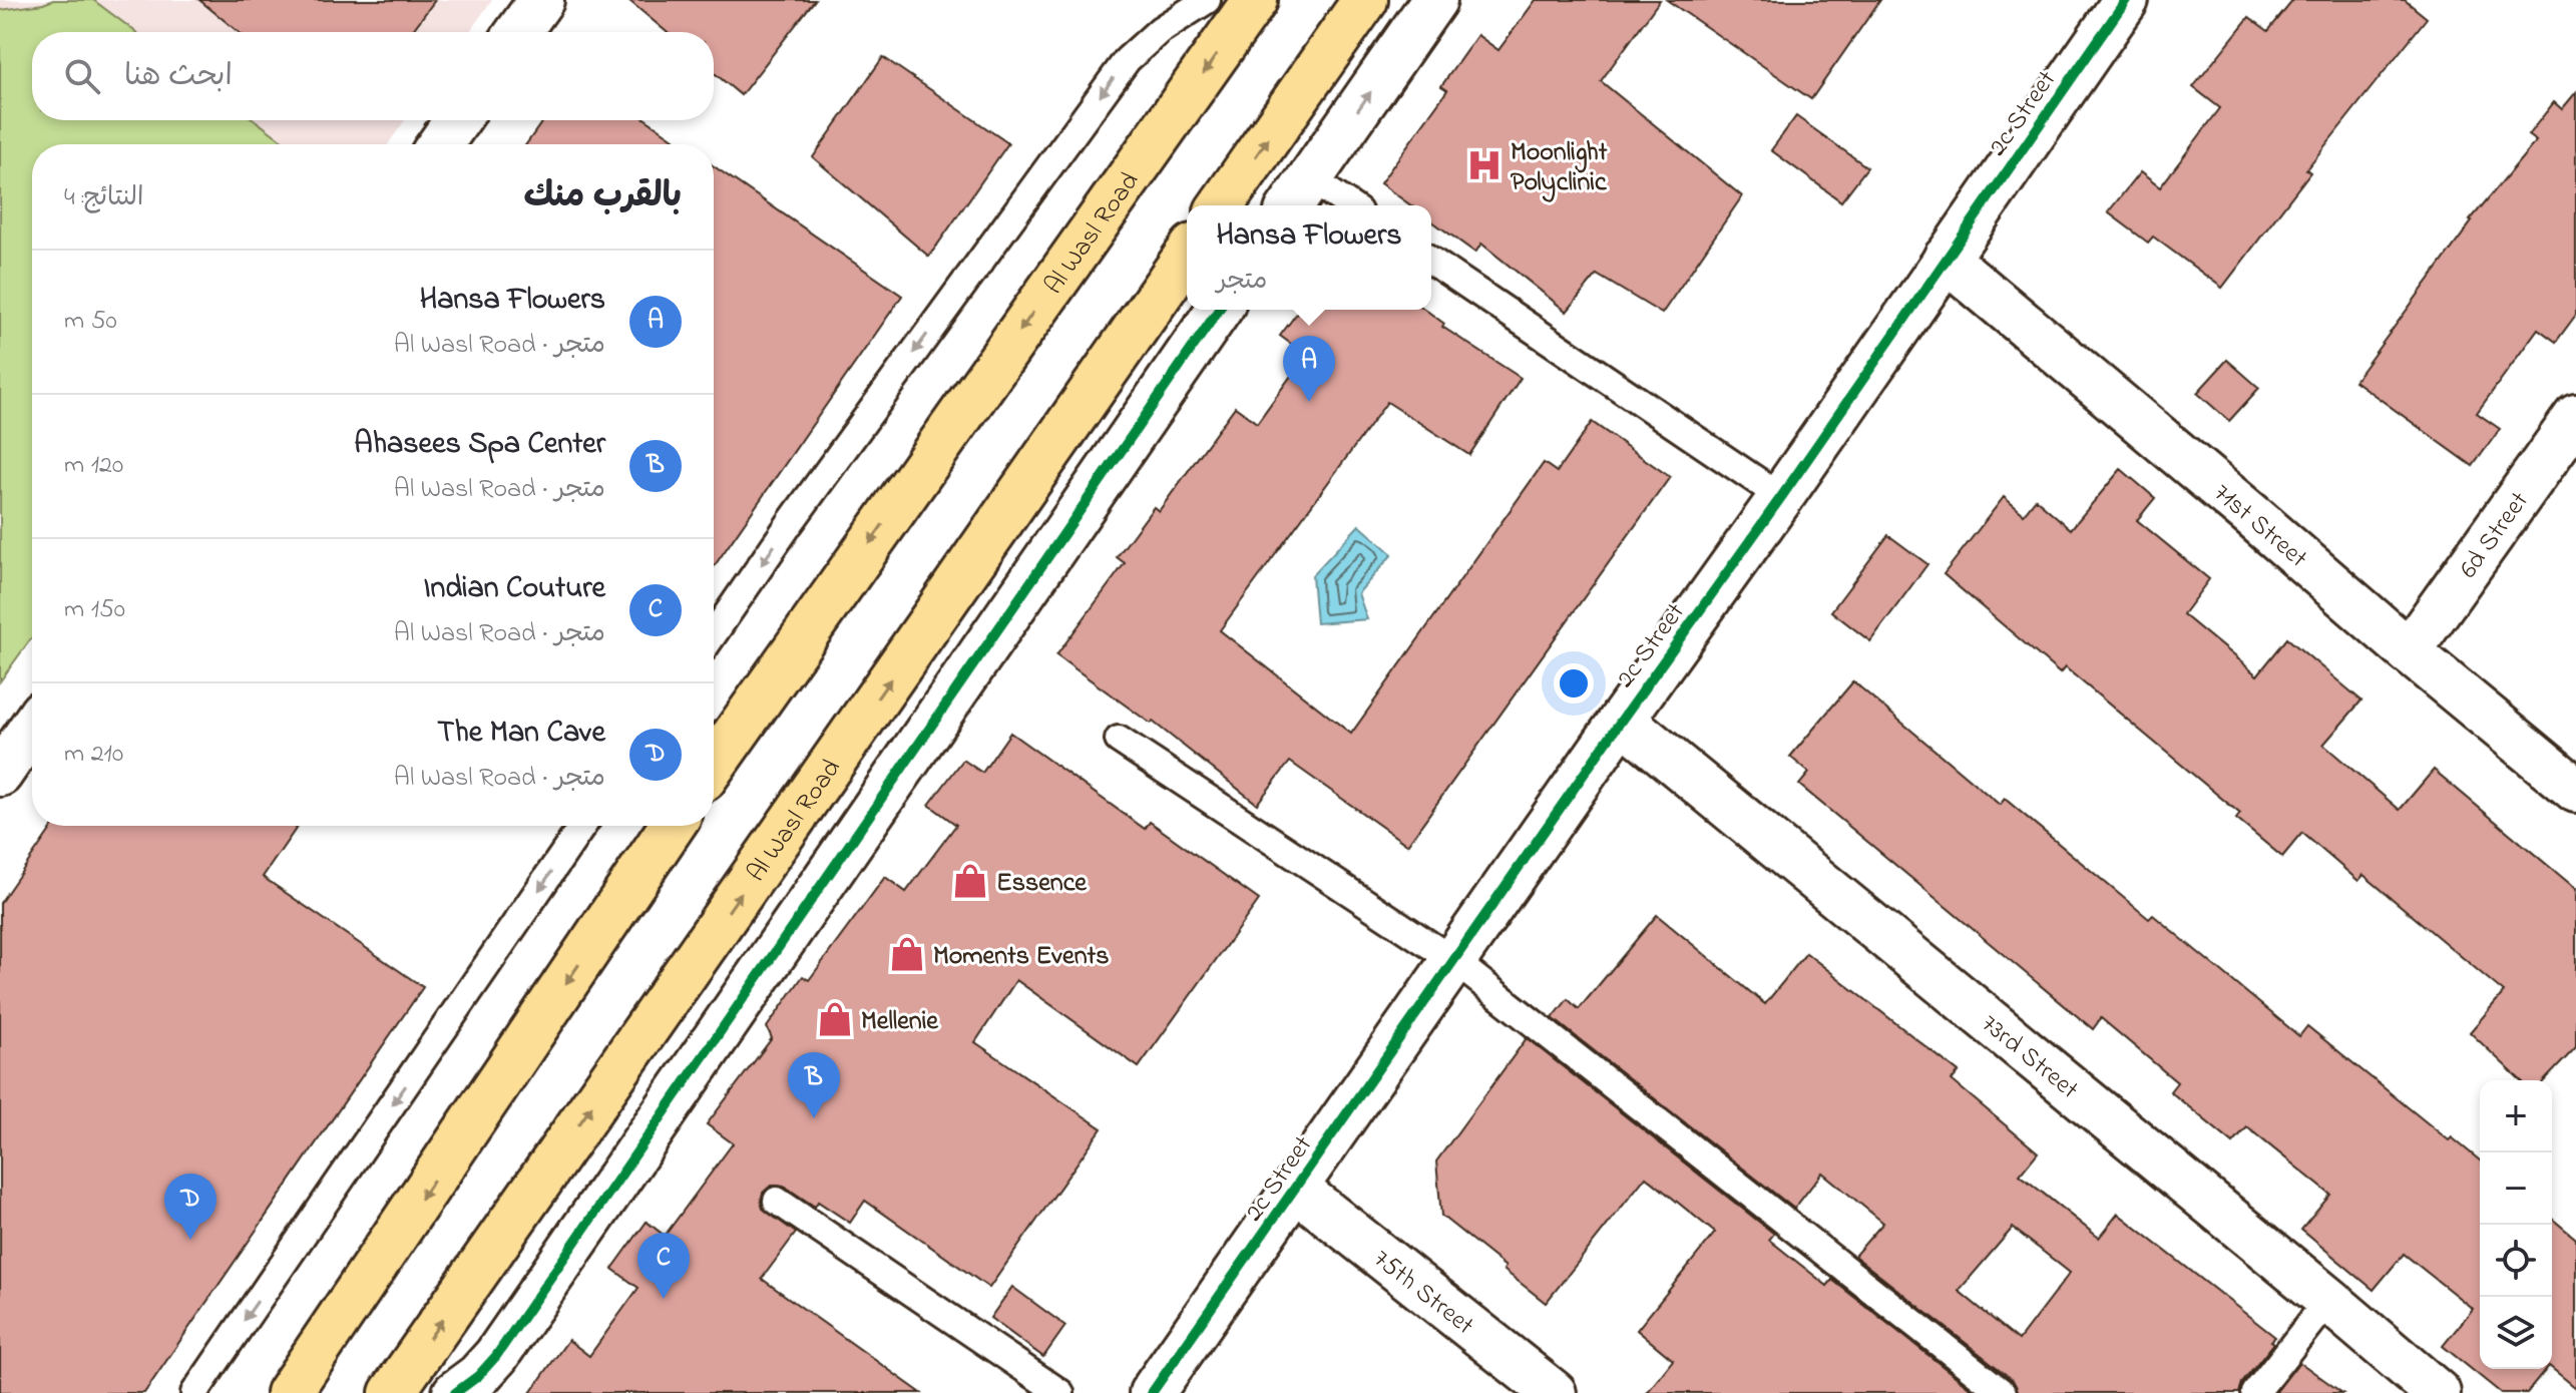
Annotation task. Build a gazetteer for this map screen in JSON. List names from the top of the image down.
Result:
{
  "streets": {
    "main road": ["Al Wasl Road"],
    "street": [
      "2c Street",
      "71st Street",
      "6d Street",
      "73rd Street",
      "75th Street"
    ]
  },
  "crossings": [
    ["2c Street", "71st Street"],
    ["2c Street", "73rd Street"],
    ["2c Street", "75th Street"],
    ["71st Street", "6d Street"]
  ],
  "places": {
    "hospital": ["Moonlight Polyclinic"],
    "shop": ["Essence", "Moments Events", "Mellenie"]
  },
  "page": {
    "search": "ابحث هنا",
    "heading": ["بالقرب منك", "النتائج: 4"],
    "popup": ["Hansa Flowers", "متجر"],
    "list": [
      {
        "mark": "A",
        "name": "Hansa Flowers",
        "note": "متجر · Al Wasl Road",
        "value": "50 m"
      },
      {
        "mark": "B",
        "name": "Ahasees Spa Center",
        "note": "متجر · Al Wasl Road",
        "value": "120 m"
      },
      {
        "mark": "C",
        "name": "Indian Couture",
        "note": "متجر · Al Wasl Road",
        "value": "150 m"
      },
      {
        "mark": "D",
        "name": "The Man Cave",
        "note": "متجر · Al Wasl Road",
        "value": "210 m"
      }
    ],
    "pins": [
      "A",
      "B",
      "D",
      "C"
    ],
    "map_buttons": ["+", "−"]
  }
}
